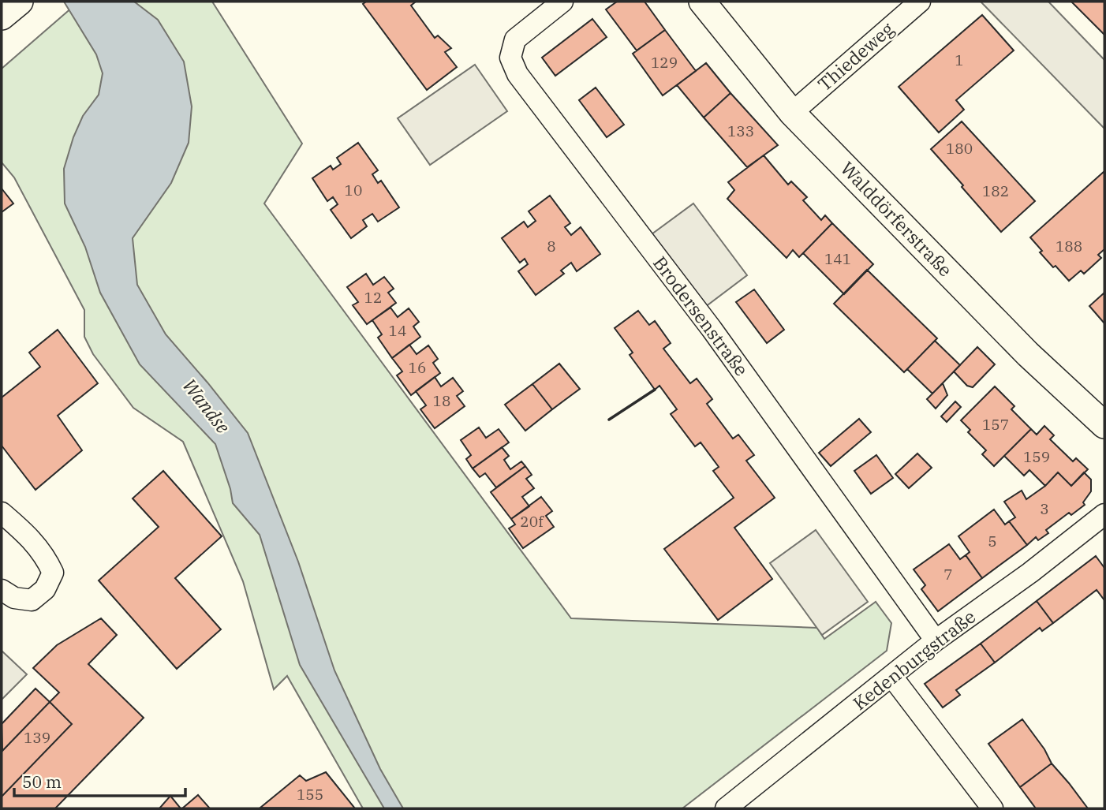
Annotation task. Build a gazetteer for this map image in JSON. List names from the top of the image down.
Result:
{
  "streets": {
    "street": [
      "Thiedeweg",
      "Walddörferstraße",
      "Brodersenstraße",
      "Kedenburgstraße"
    ]
  },
  "crossings": [
    ["Thiedeweg", "Walddörferstraße"],
    ["Brodersenstraße", "Kedenburgstraße"]
  ],
  "water": ["Wandse"],
  "house_numbers": [
    "1",
    "129",
    "133",
    "180",
    "10",
    "182",
    "8",
    "188",
    "141",
    "12",
    "14",
    "16",
    "18",
    "157",
    "159",
    "3",
    "20f",
    "5",
    "7",
    "139",
    "155"
  ],
  "scale_bar": "50 m"
}
